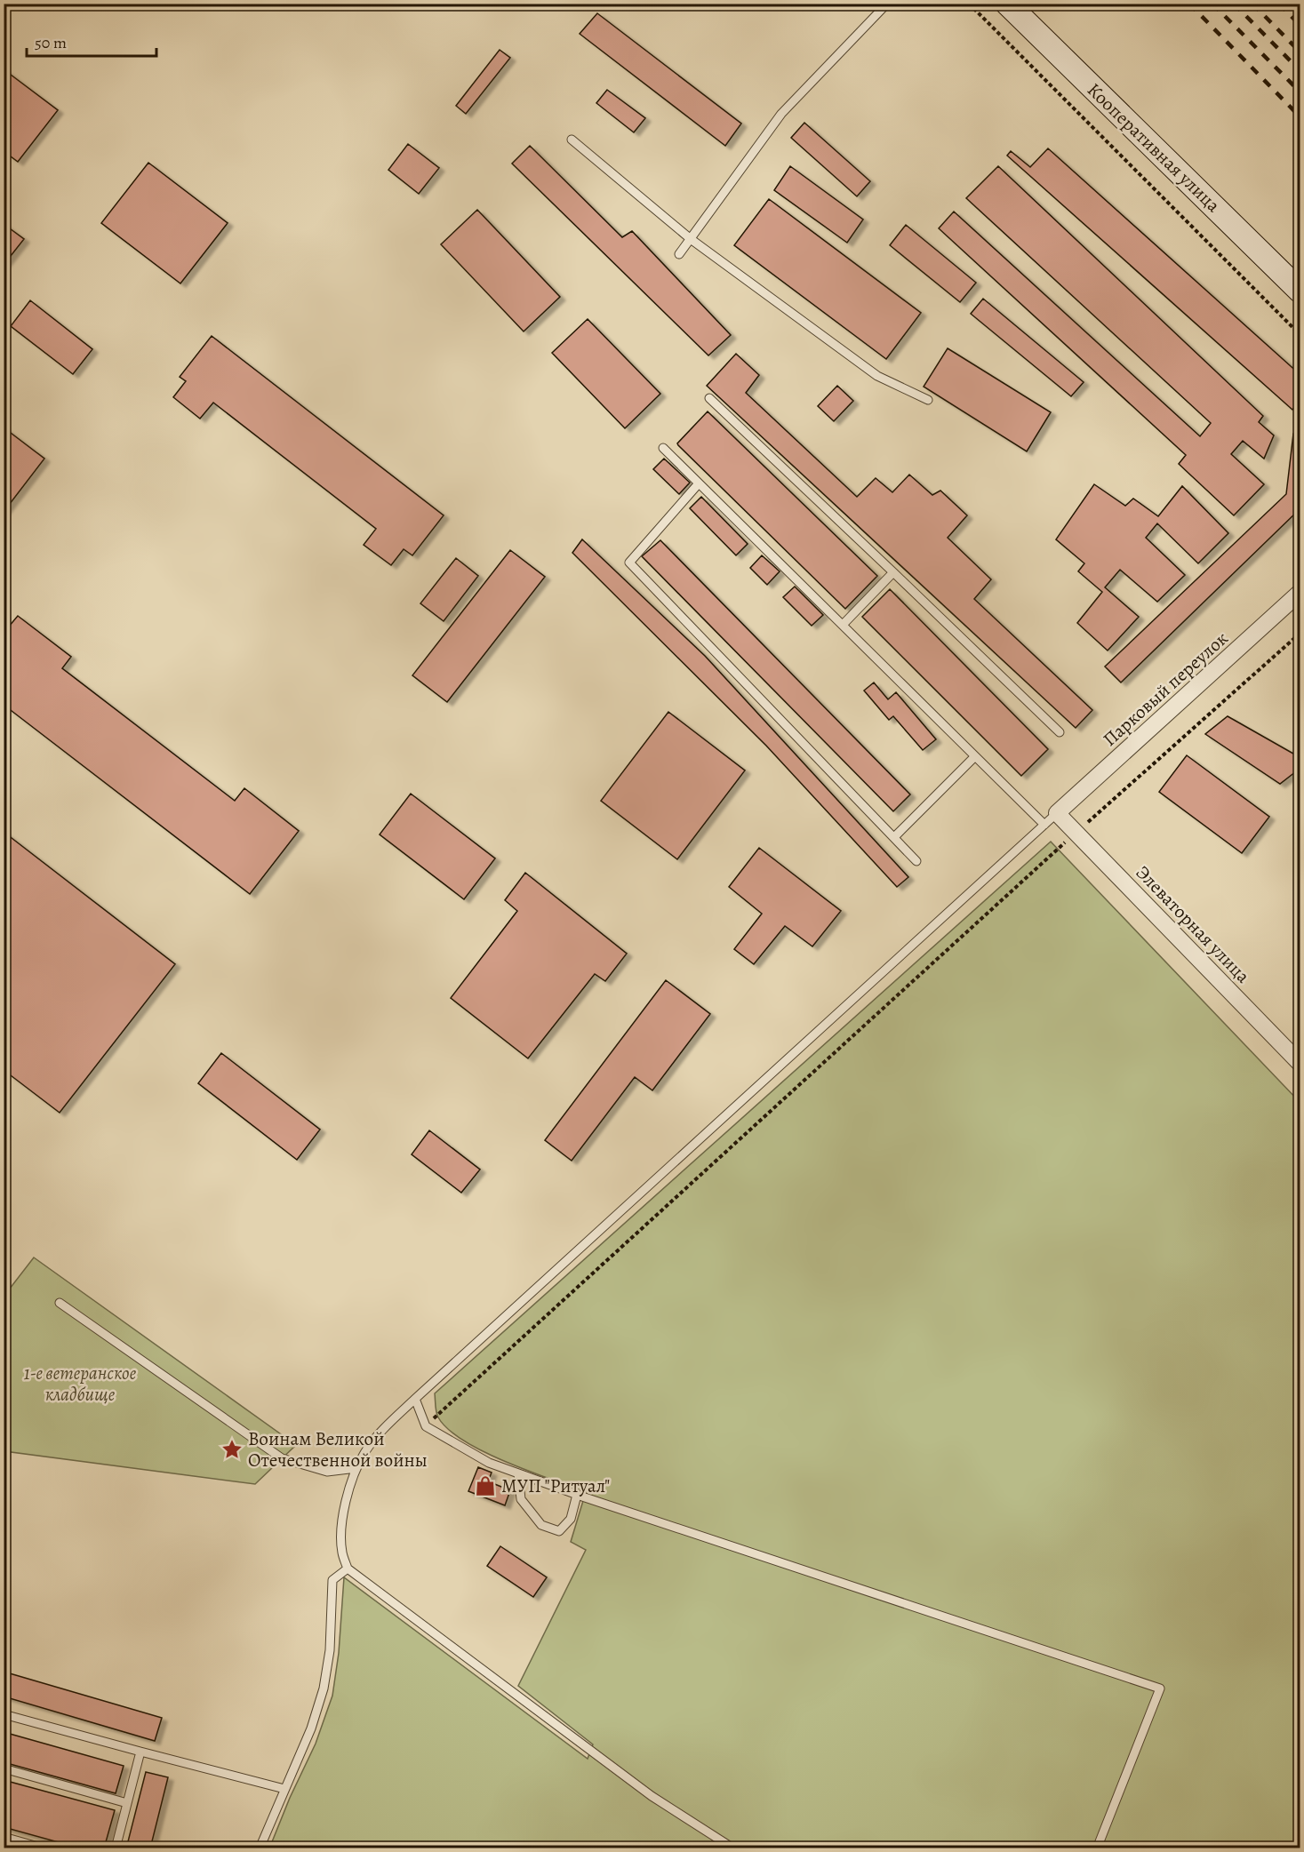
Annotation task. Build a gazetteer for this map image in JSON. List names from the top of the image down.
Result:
{
  "streets": {
    "main road": ["Кооперативная улица"],
    "street": ["Парковый переулок", "Элеваторная улица"]
  },
  "crossings": [
    ["Парковый переулок", "Элеваторная улица"]
  ],
  "parks": ["1-е ветеранское кладбище"],
  "places": {
    "place": ["Воинам Великой Отечественной войны"],
    "shop": ["МУП \"Ритуал\""]
  },
  "scale_bar": "50 m"
}
